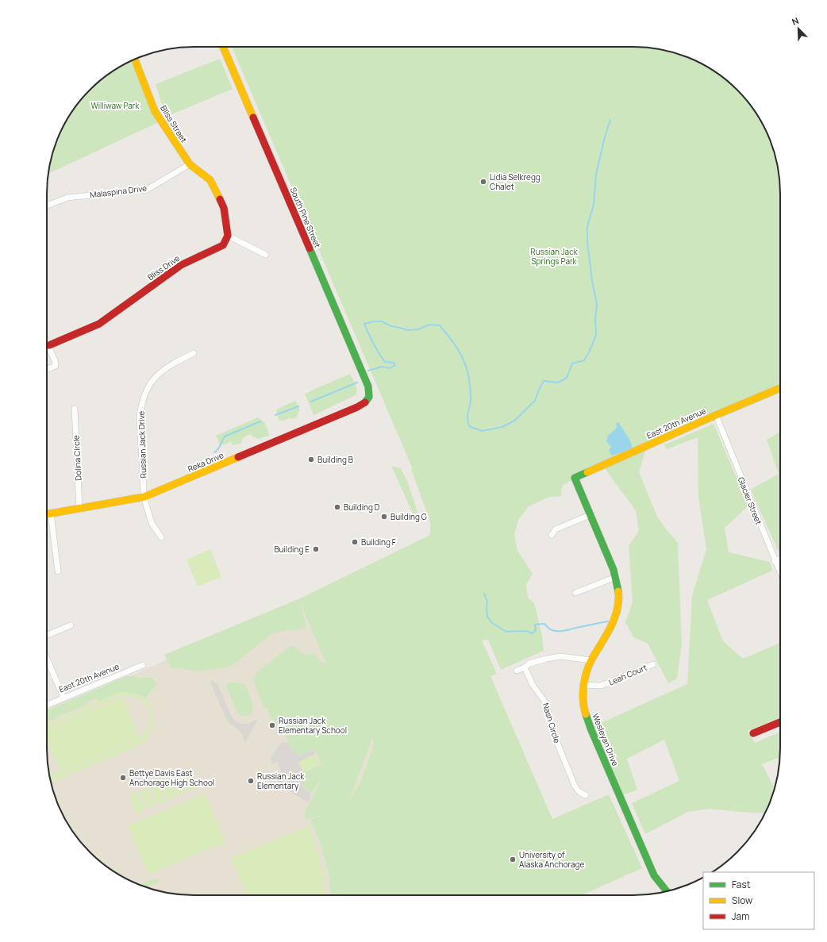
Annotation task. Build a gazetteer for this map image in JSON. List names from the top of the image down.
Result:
{
  "streets": {
    "street": [
      "Bliss Street",
      "Malaspina Drive",
      "South Pine Street",
      "Bliss Drive",
      "East 20th Avenue",
      "Russian Jack Drive",
      "Dolina Circle",
      "Reka Drive",
      "Glacier Street",
      "Leah Court",
      "Nash Circle",
      "Wesleyan Drive"
    ]
  },
  "crossings": [
    ["Bliss Street", "Malaspina Drive"],
    ["South Pine Street", "Reka Drive"],
    ["East 20th Avenue", "Glacier Street"],
    ["East 20th Avenue", "Wesleyan Drive"],
    ["Russian Jack Drive", "Reka Drive"],
    ["Dolina Circle", "Reka Drive"],
    ["Leah Court", "Wesleyan Drive"]
  ],
  "parks": ["Williwaw Park", "Russian Jack Springs Park"],
  "places": [
    "Lidia Selkregg Chalet",
    "Building B",
    "Building D",
    "Building G",
    "Building F",
    "Building E",
    "Russian Jack Elementary School",
    "Bettye Davis East Anchorage High School",
    "Russian Jack Elementary",
    "University of Alaska Anchorage"
  ],
  "legend": ["Fast", "Slow", "Jam"],
  "north": "top left"
}
